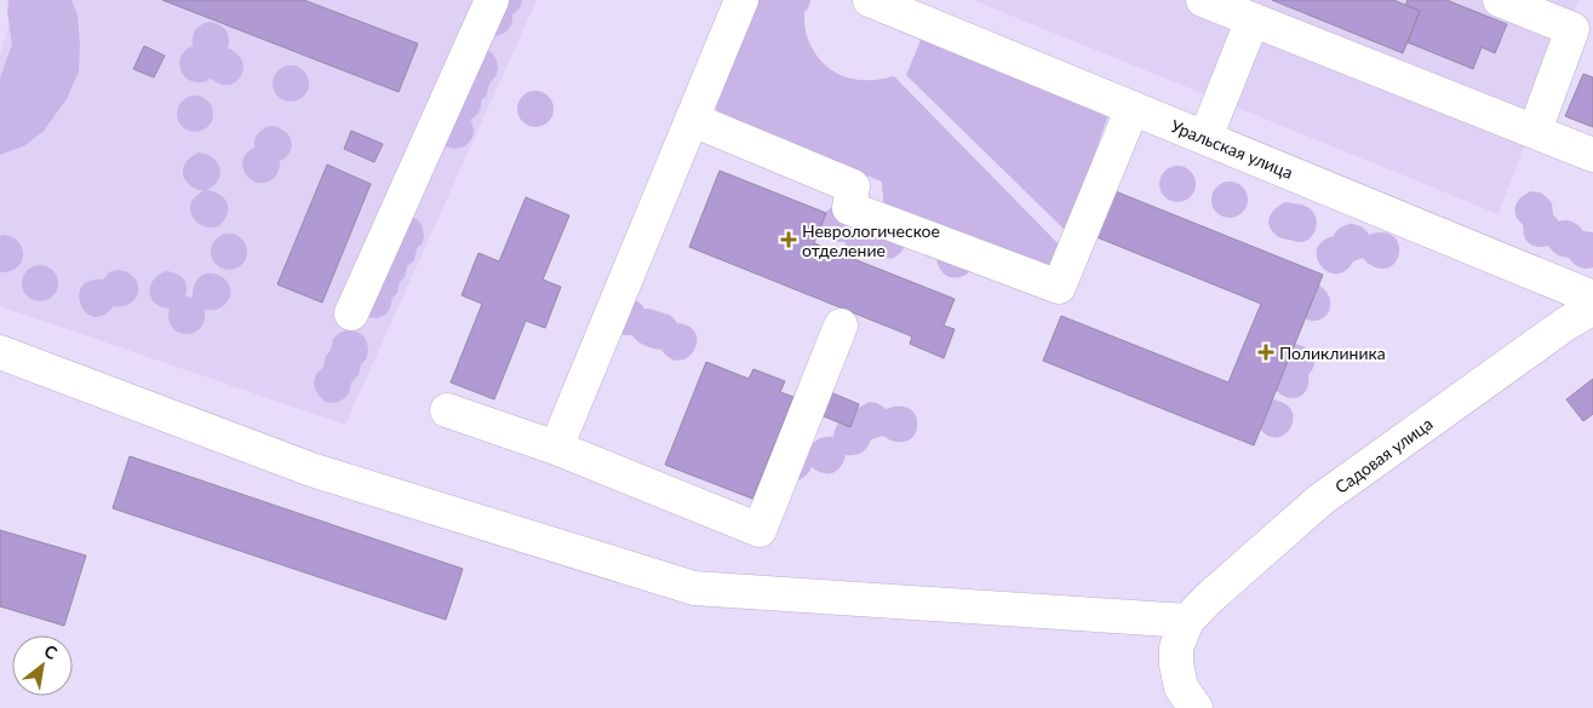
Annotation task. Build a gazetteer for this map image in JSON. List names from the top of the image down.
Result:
{
  "streets": {
    "street": ["Уральская улица", "Садовая улица"]
  },
  "places": {
    "health": ["Неврологическое отделение", "Поликлиника"]
  },
  "north": "top right"
}
